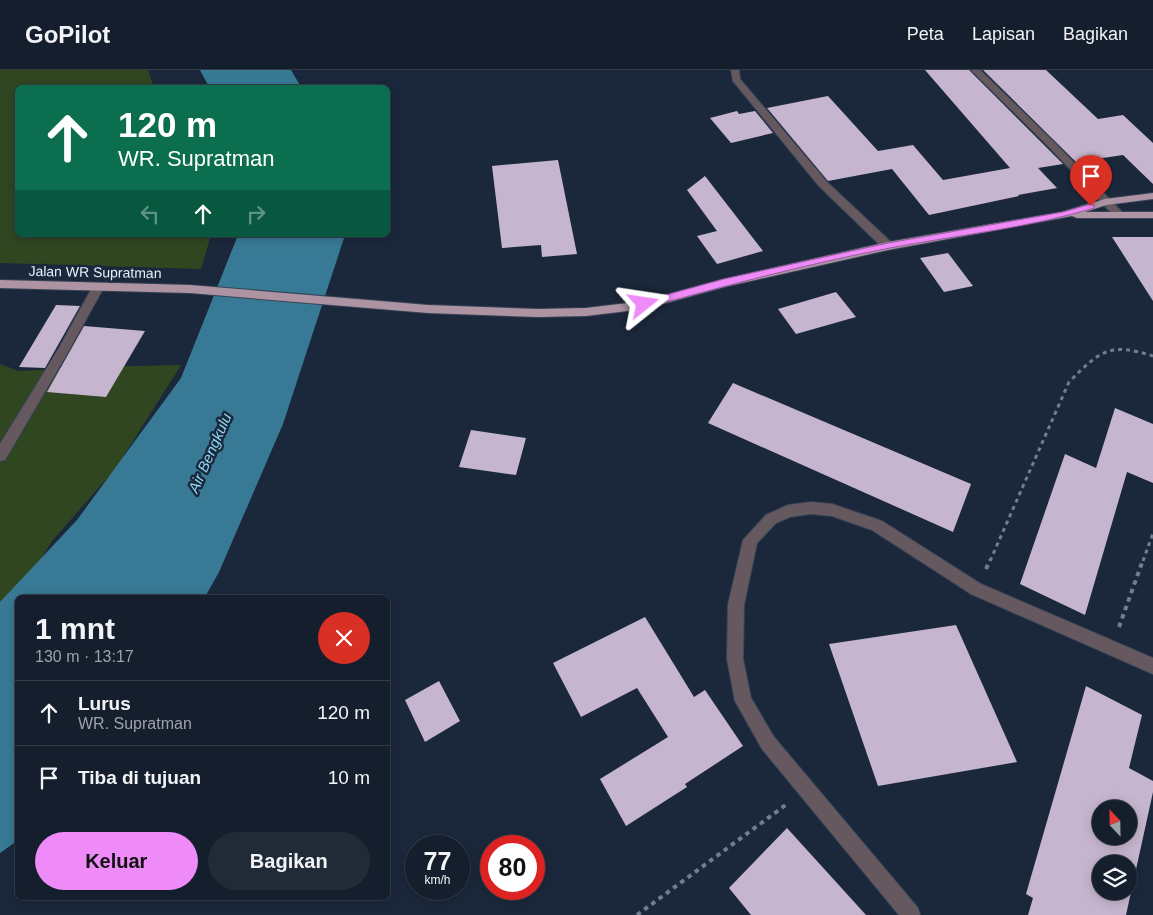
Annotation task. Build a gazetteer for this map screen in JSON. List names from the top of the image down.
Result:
{
  "streets": {
    "highway": ["Jalan WR Supratman"]
  },
  "water": ["Air Bengkulu"],
  "north": "top",
  "page": {
    "header": "GoPilot",
    "nav": ["Peta", "Lapisan", "Bagikan"],
    "turn": ["120 m", "WR. Supratman"],
    "heading": ["1 mnt", "130 m · 13:17"],
    "list": [
      {
        "name": "Lurus",
        "note": "WR. Supratman",
        "value": "120 m"
      },
      {
        "name": "Tiba di tujuan",
        "value": "10 m"
      }
    ],
    "buttons": ["Keluar", "Bagikan"],
    "speed": "77 km/h",
    "limit": "80"
  }
}
